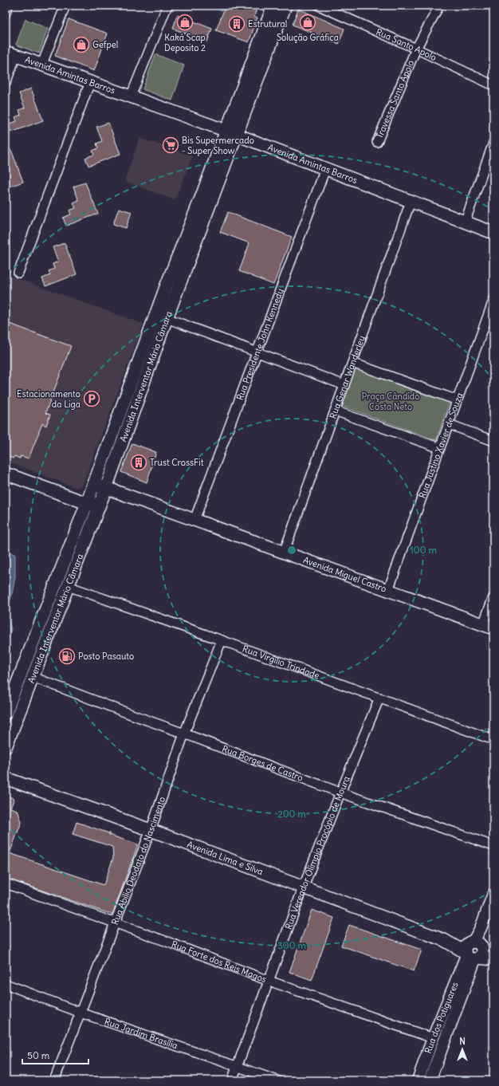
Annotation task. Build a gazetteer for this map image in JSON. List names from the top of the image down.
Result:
{
  "streets": {
    "main road": [
      "Avenida Amintas Barros",
      "Avenida Interventor Mário Câmara",
      "Avenida Miguel Castro",
      "Avenida Lima e Silva"
    ],
    "street": [
      "Rua Santo Apolo",
      "Travessa Santo Apolo",
      "Rua Presidente John Kennedy",
      "Rua Genar Wanderley",
      "Rua Justino Xavier de Souza",
      "Rua Virgilio Trindade",
      "Rua Borges de Castro",
      "Rua Vereador Olímpio Procópio de Moura",
      "Rua Abilio Deodato do Nascimento",
      "Rua Forte dos Reis Magos",
      "Rua dos Potiguares",
      "Rua Jardim Brasília"
    ]
  },
  "crossings": [
    ["Rua Santo Apolo", "Travessa Santo Apolo"],
    ["Avenida Amintas Barros", "Rua Presidente John Kennedy"],
    ["Avenida Amintas Barros", "Avenida Interventor Mário Câmara"],
    ["Avenida Amintas Barros", "Rua Genar Wanderley"],
    ["Rua Presidente John Kennedy", "Avenida Miguel Castro"],
    ["Avenida Interventor Mário Câmara", "Avenida Miguel Castro"],
    ["Avenida Interventor Mário Câmara", "Rua Virgilio Trindade"],
    ["Avenida Interventor Mário Câmara", "Rua Borges de Castro"],
    ["Rua Genar Wanderley", "Avenida Miguel Castro"],
    ["Rua Justino Xavier de Souza", "Avenida Miguel Castro"],
    ["Rua Virgilio Trindade", "Rua Vereador Olímpio Procópio de Moura"],
    ["Rua Virgilio Trindade", "Rua Abilio Deodato do Nascimento"],
    ["Rua Borges de Castro", "Rua Vereador Olímpio Procópio de Moura"],
    ["Rua Borges de Castro", "Rua Abilio Deodato do Nascimento"],
    ["Rua Vereador Olímpio Procópio de Moura", "Avenida Lima e Silva"],
    ["Rua Vereador Olímpio Procópio de Moura", "Rua Forte dos Reis Magos"],
    ["Rua Vereador Olímpio Procópio de Moura", "Rua Jardim Brasília"],
    ["Avenida Lima e Silva", "Rua Abilio Deodato do Nascimento"],
    ["Avenida Lima e Silva", "Rua dos Potiguares"],
    ["Rua Abilio Deodato do Nascimento", "Rua Forte dos Reis Magos"],
    ["Rua Abilio Deodato do Nascimento", "Rua Jardim Brasília"],
    ["Rua Forte dos Reis Magos", "Rua dos Potiguares"]
  ],
  "parks": ["Praça Cândido Costa Neto"],
  "places": {
    "shop": ["Kaká Scap Deposito 2", "Solução Gráfica", "Gefpel"],
    "building": ["Estrutural", "Trust CrossFit"],
    "supermarket": ["Bis Supermercado - Super Show"],
    "parking": ["Estacionamento da Liga"],
    "fuel station": ["Posto Pasauto"]
  },
  "scale_bar": "50 m",
  "north": "top",
  "rings": ["100 m", "200 m", "300 m"]
}
